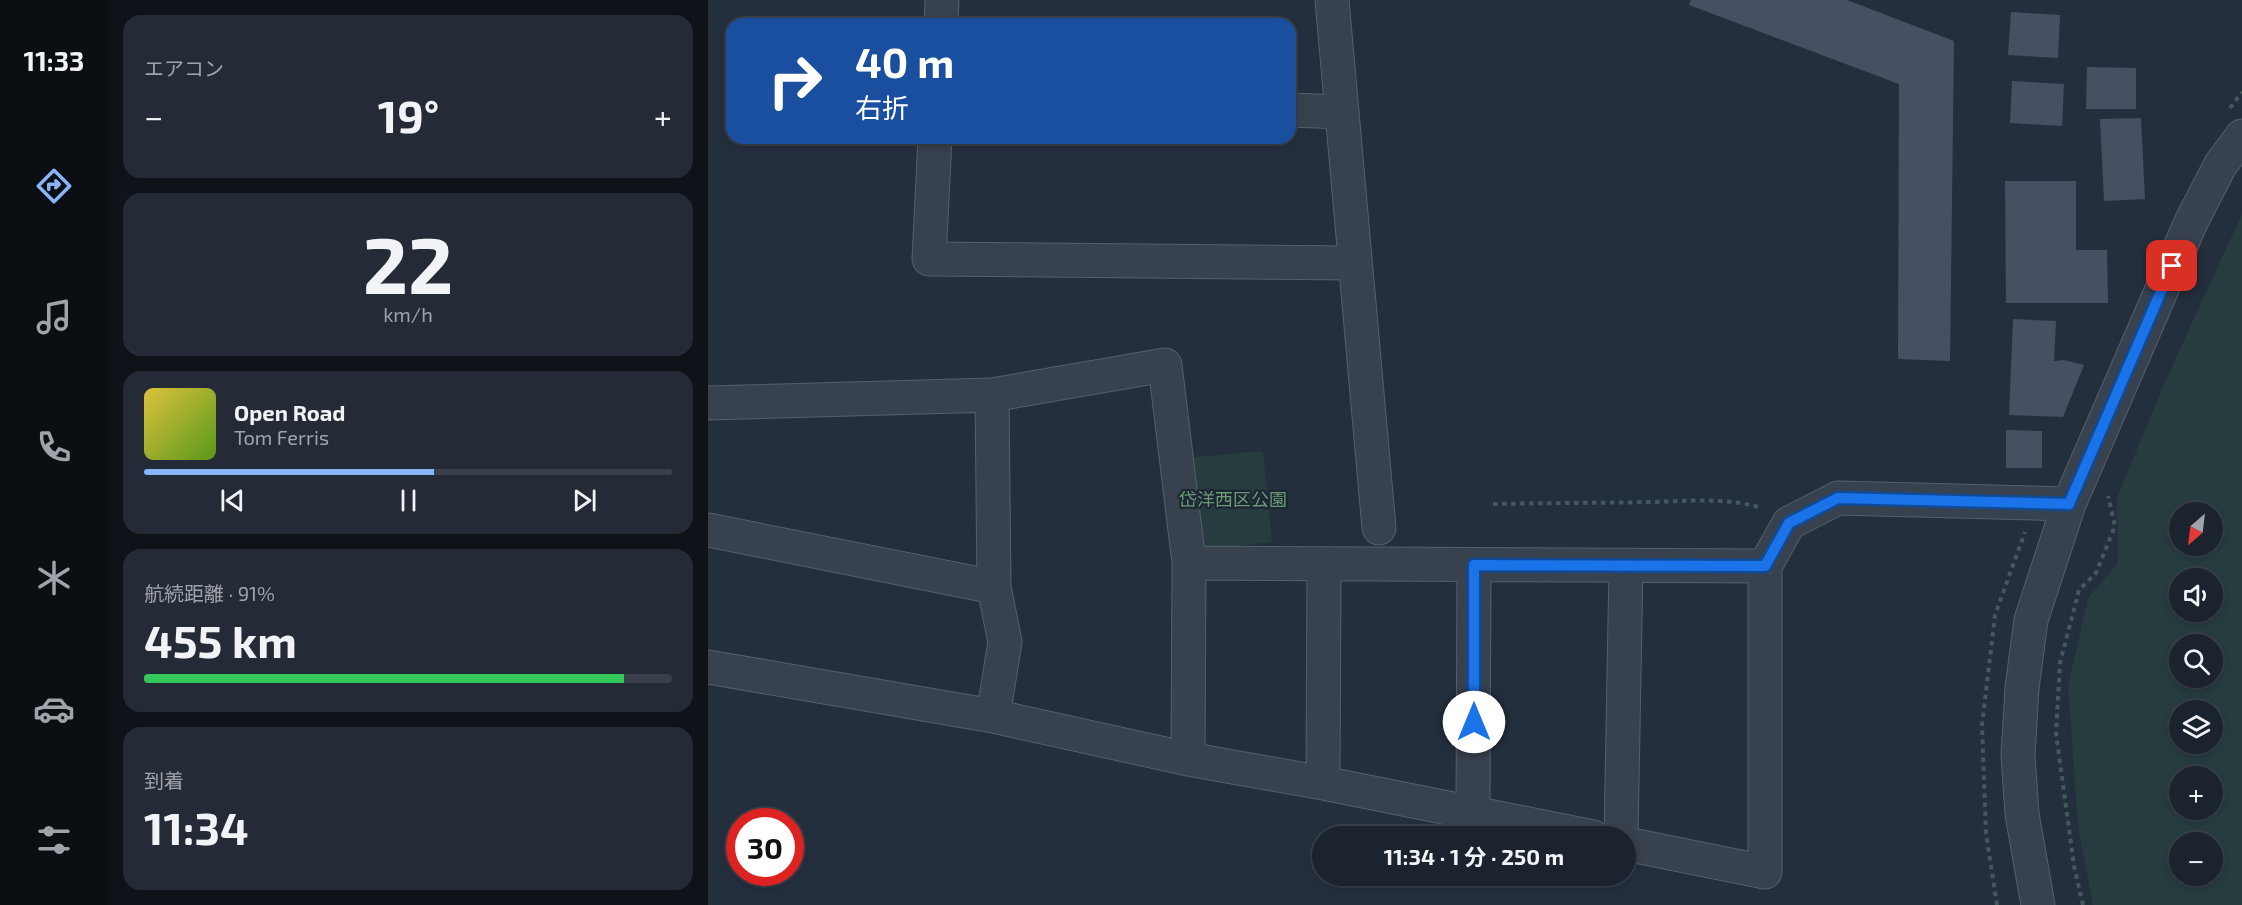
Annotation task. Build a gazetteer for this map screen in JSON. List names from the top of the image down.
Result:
{
  "parks": ["岱洋西区公園"],
  "north": "bottom left",
  "page": {
    "tabs": "11:33",
    "tile": [
      "エアコン",
      ["22", "km/h"],
      ["航続距離 · 91%", "455 km"],
      ["到着", "11:34"]
    ],
    "turn": ["40 m", "右折"],
    "heat": ["−", "19°", "+"],
    "song": ["Open Road", "Tom Ferris"],
    "map_buttons": ["+", "−"],
    "limit": "30",
    "trip": "11:34 · 1 分 · 250 m"
  }
}
